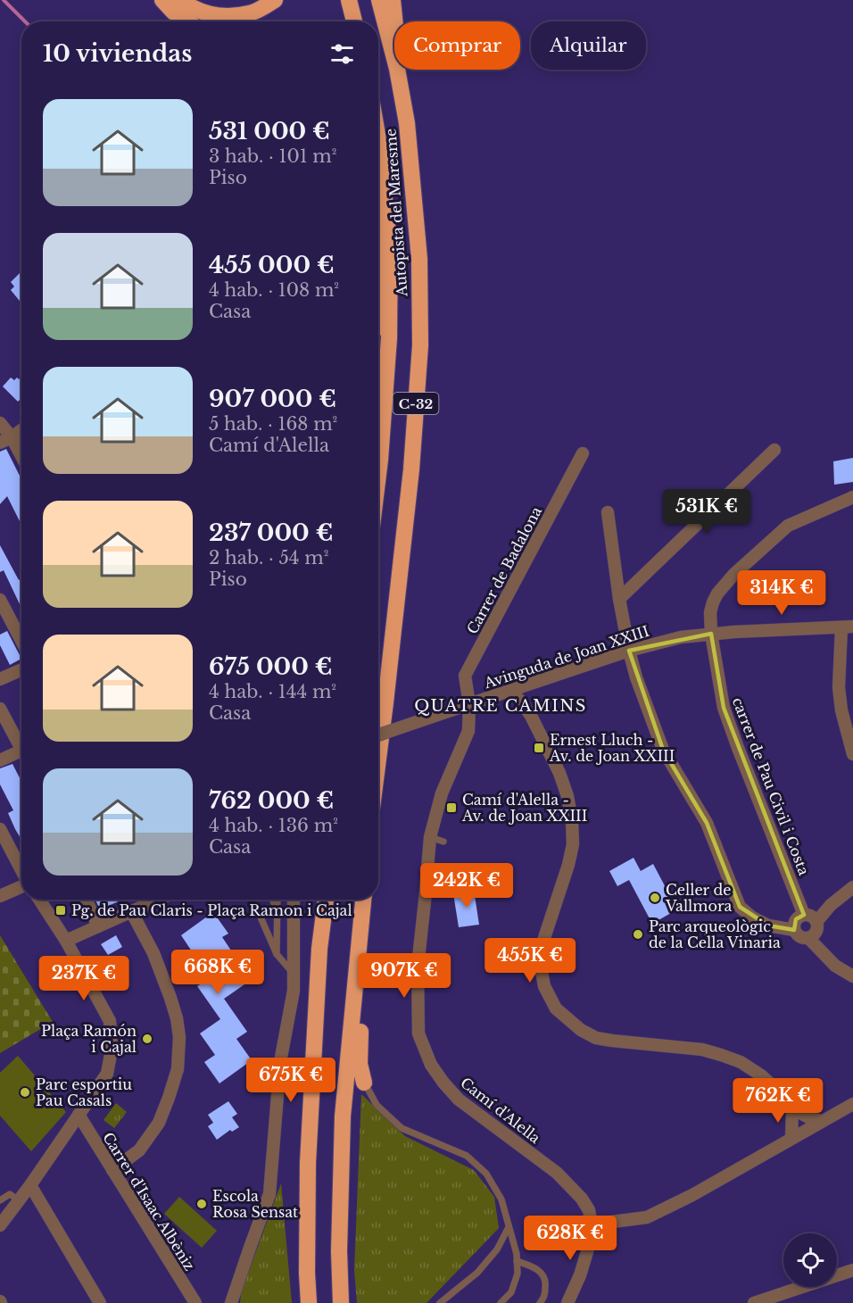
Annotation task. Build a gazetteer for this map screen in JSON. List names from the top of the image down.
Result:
{
  "streets": {
    "highway": ["Autopista del Maresme", "C-32"],
    "street": [
      "Carrer de Badalona",
      "Avinguda de Joan XXIII",
      "carrer de Pau Civil i Costa",
      "Camí d'Alella",
      "Carrer d'Isaac Albèniz"
    ]
  },
  "crossings": [
    ["Carrer de Badalona", "Avinguda de Joan XXIII"],
    ["Carrer de Badalona", "Camí d'Alella"],
    ["Avinguda de Joan XXIII", "carrer de Pau Civil i Costa"],
    ["Avinguda de Joan XXIII", "Camí d'Alella"]
  ],
  "districts": ["QUATRE CAMINS"],
  "places": {
    "transit": ["Ernest Lluch - Av. de Joan XXIII", "Camí d'Alella - Av. de Joan XXIII", "Pg. de Pau Claris - Plaça Ramon i Cajal"],
    "other": [
      "Celler de Vallmora",
      "Parc arqueològic de la Cella Vinaria",
      "Plaça Ramón i Cajal",
      "Parc esportiu Pau Casals",
      "Escola Rosa Sensat"
    ]
  },
  "page": {
    "chip": ["Comprar", "Alquilar"],
    "heading": "10 viviendas",
    "list": [
      {
        "name": "531 000 €",
        "note": "3 hab. · 101 m² · Piso"
      },
      {
        "name": "455 000 €",
        "note": "4 hab. · 108 m² · Casa"
      },
      {
        "name": "907 000 €",
        "note": "5 hab. · 168 m² · Camí d'Alella"
      },
      {
        "name": "237 000 €",
        "note": "2 hab. · 54 m² · Piso"
      },
      {
        "name": "675 000 €",
        "note": "4 hab. · 144 m² · Casa"
      },
      {
        "name": "762 000 €",
        "note": "4 hab. · 136 m² · Casa"
      }
    ],
    "price": [
      "531K €",
      "314K €",
      "242K €",
      "455K €",
      "668K €",
      "907K €",
      "237K €",
      "675K €",
      "762K €",
      "628K €"
    ]
  }
}
